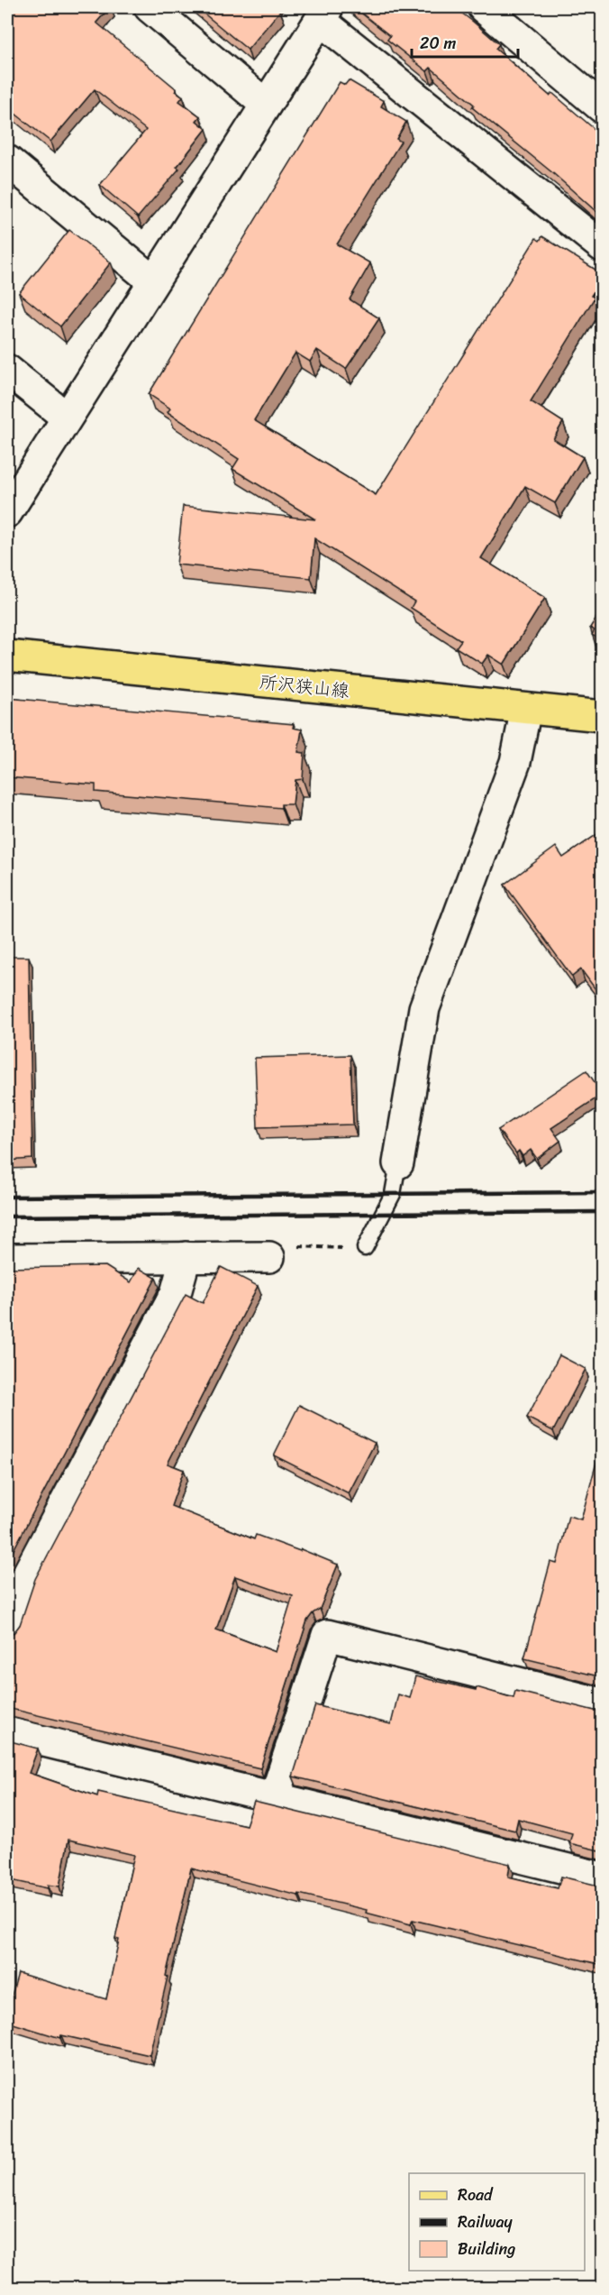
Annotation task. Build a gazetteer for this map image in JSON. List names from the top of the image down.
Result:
{
  "streets": {
    "main road": ["所沢狭山線"]
  },
  "legend": ["Road", "Railway", "Building"],
  "scale_bar": "20 m"
}
